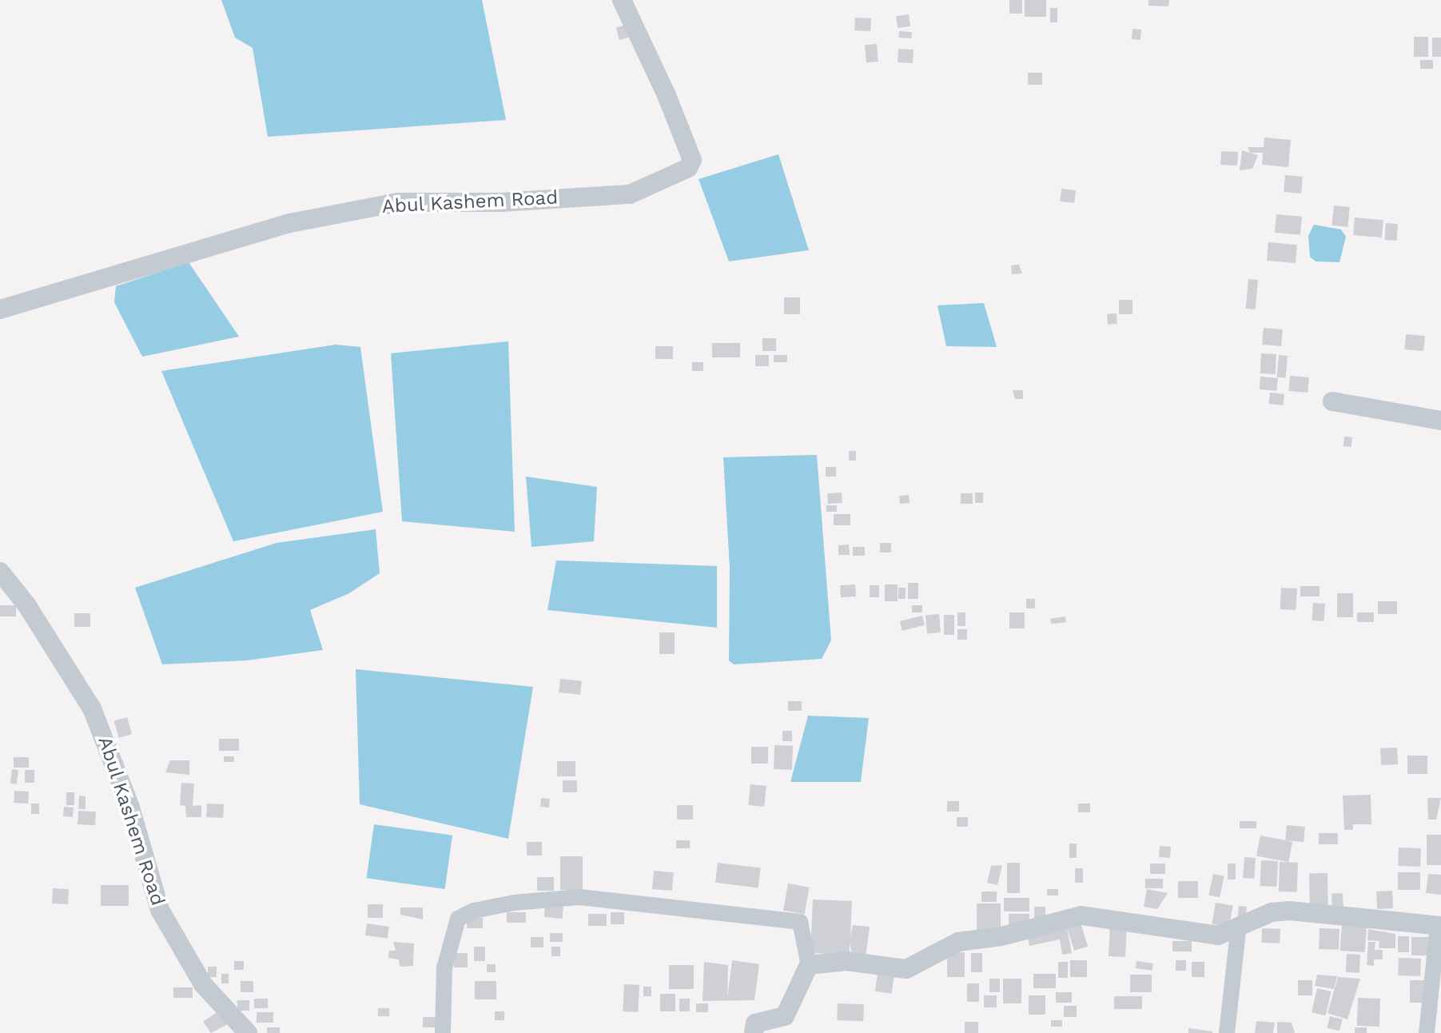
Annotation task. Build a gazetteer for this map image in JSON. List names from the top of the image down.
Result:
{
  "streets": {
    "street": ["Abul Kashem Road"]
  }
}
